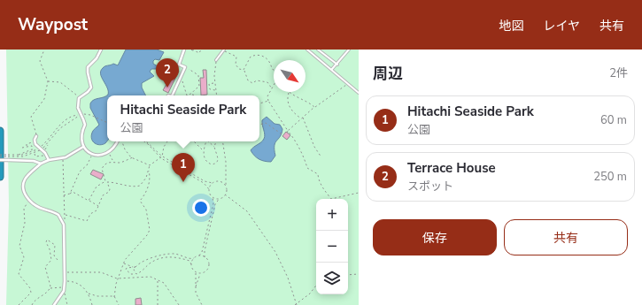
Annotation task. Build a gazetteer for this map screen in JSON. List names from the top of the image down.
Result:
{
  "north": "bottom right",
  "page": {
    "header": "Waypost",
    "nav": ["地図", "レイヤ", "共有"],
    "heading": ["周辺", "2件"],
    "pins": ["2", "1"],
    "popup": ["Hitachi Seaside Park", "公園"],
    "list": [
      {
        "mark": "1",
        "name": "Hitachi Seaside Park",
        "note": "公園",
        "value": "60 m"
      },
      {
        "mark": "2",
        "name": "Terrace House",
        "note": "スポット",
        "value": "250 m"
      }
    ],
    "map_buttons": ["+", "−"],
    "buttons": ["保存", "共有"]
  }
}
